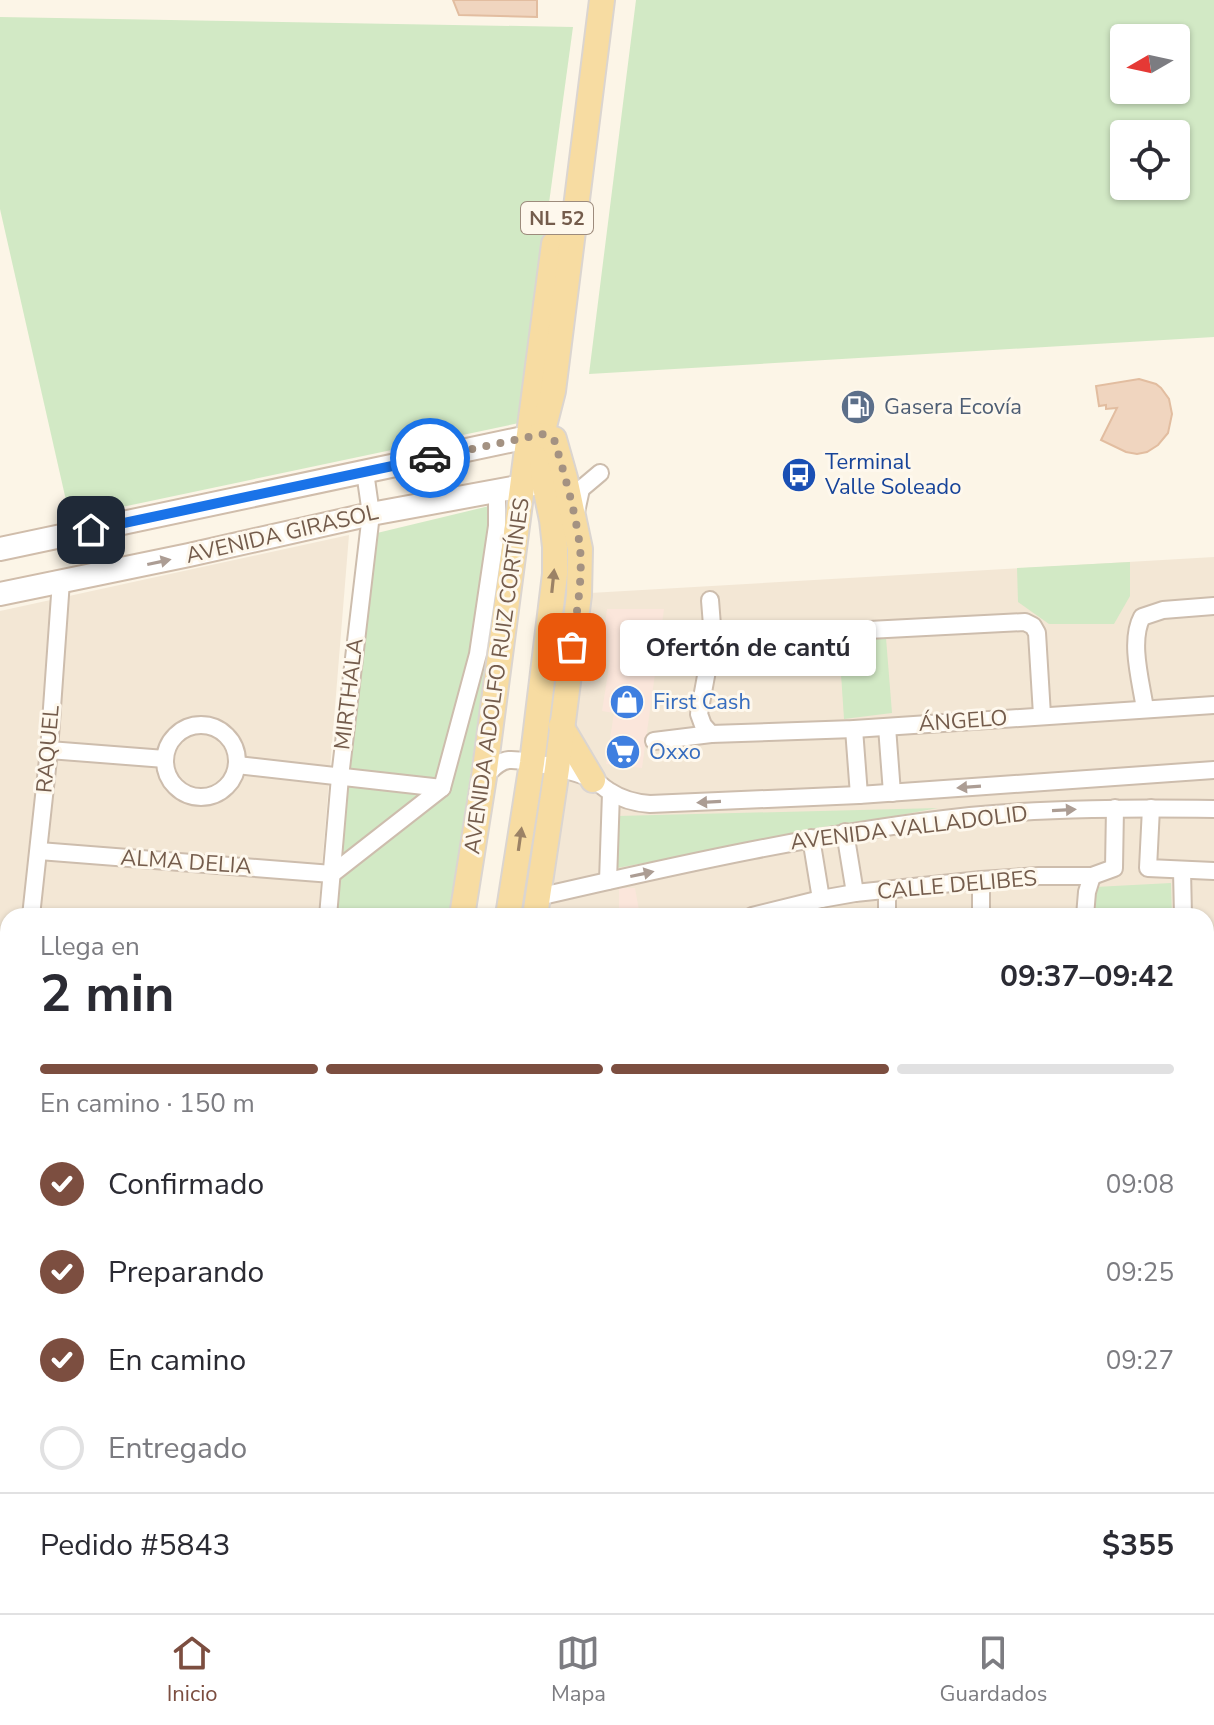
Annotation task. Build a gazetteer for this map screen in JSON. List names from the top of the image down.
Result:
{
  "streets": {
    "main road": ["NL 52", "AVENIDA ADOLFO RUIZ CORTÍNES"],
    "street": [
      "AVENIDA GIRASOL",
      "MIRTHALA",
      "ÁNGELO",
      "RAQUEL",
      "AVENIDA VALLADOLID",
      "ALMA DELIA",
      "CALLE DELIBES"
    ]
  },
  "crossings": [
    ["AVENIDA GIRASOL", "AVENIDA ADOLFO RUIZ CORTÍNES"],
    ["AVENIDA GIRASOL", "MIRTHALA"],
    ["AVENIDA GIRASOL", "RAQUEL"],
    ["AVENIDA ADOLFO RUIZ CORTÍNES", "AVENIDA VALLADOLID"],
    ["MIRTHALA", "ALMA DELIA"],
    ["RAQUEL", "ALMA DELIA"],
    ["AVENIDA VALLADOLID", "CALLE DELIBES"]
  ],
  "places": {
    "fuel station": ["Gasera Ecovía"],
    "bus stop": ["Terminal Valle Soleado"],
    "other": ["Ofertón de cantú"],
    "shop": ["First Cash"],
    "supermarket": ["Oxxo"]
  },
  "north": "left",
  "page": {
    "bubble": "Ofertón de cantú",
    "heading": ["2 min", "Llega en", "09:37–09:42"],
    "panel": ["Pedido #5843", "$355"],
    "bar": "En camino · 150 m",
    "list": [
      ["Confirmado", "09:08"],
      ["Preparando", "09:25"],
      ["En camino", "09:27"],
      "Entregado"
    ],
    "tabs": ["Inicio", "Mapa", "Guardados"]
  }
}
